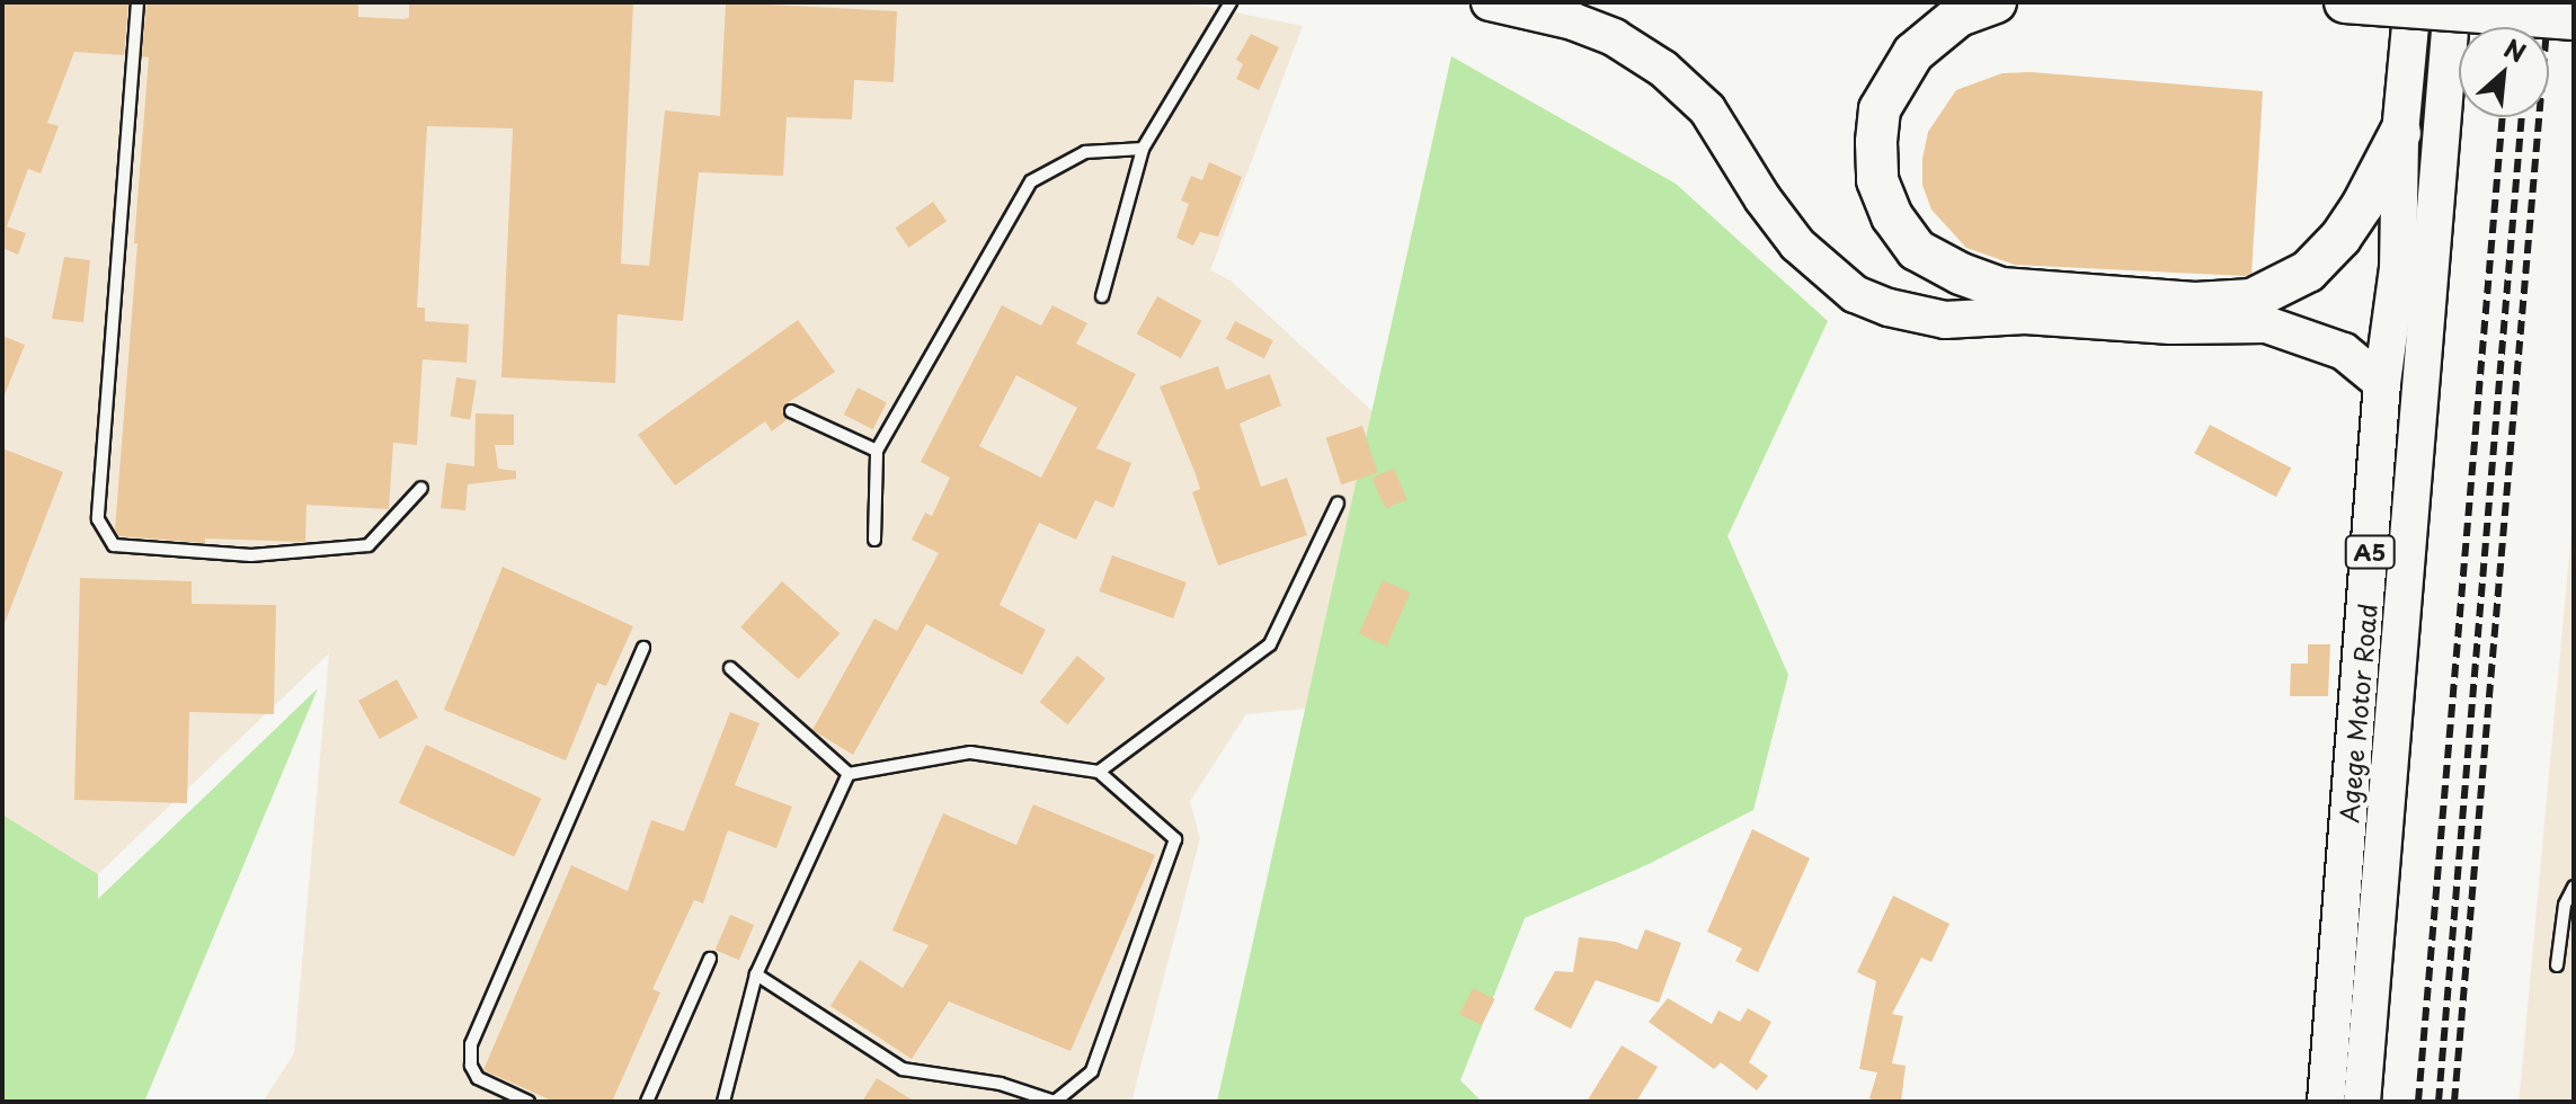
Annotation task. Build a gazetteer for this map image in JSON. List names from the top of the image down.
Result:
{
  "streets": {
    "main road": ["A5", "Agege Motor Road"]
  },
  "north": "top right"
}
